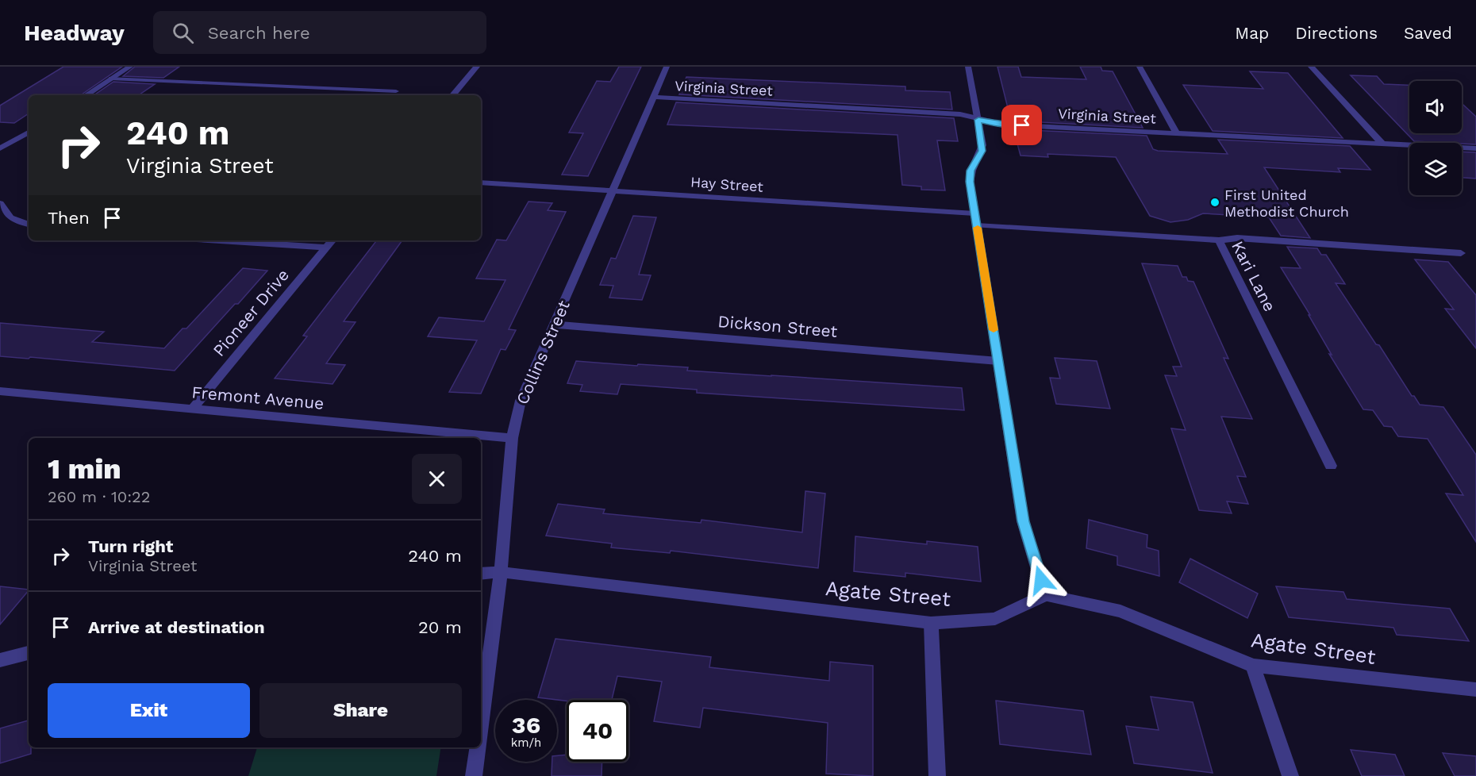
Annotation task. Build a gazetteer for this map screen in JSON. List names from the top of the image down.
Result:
{
  "streets": {
    "street": [
      "Virginia Street",
      "Hay Street",
      "Kari Lane",
      "Pioneer Drive",
      "Dickson Street",
      "Collins Street",
      "Fremont Avenue",
      "Agate Street"
    ]
  },
  "crossings": [
    ["Virginia Street", "Collins Street"],
    ["Hay Street", "Collins Street"],
    ["Pioneer Drive", "Fremont Avenue"],
    ["Dickson Street", "Collins Street"],
    ["Collins Street", "Fremont Avenue"],
    ["Collins Street", "Agate Street"]
  ],
  "places": ["First United Methodist Church"],
  "page": {
    "header": "Headway",
    "search": "Search here",
    "nav": ["Map", "Directions", "Saved"],
    "turn": ["240 m", "Virginia Street"],
    "then": "Then",
    "heading": ["1 min", "260 m · 10:22"],
    "list": [
      {
        "name": "Turn right",
        "note": "Virginia Street",
        "value": "240 m"
      },
      {
        "name": "Arrive at destination",
        "value": "20 m"
      }
    ],
    "buttons": ["Exit", "Share"],
    "speed": "36 km/h",
    "limit": "40"
  }
}
